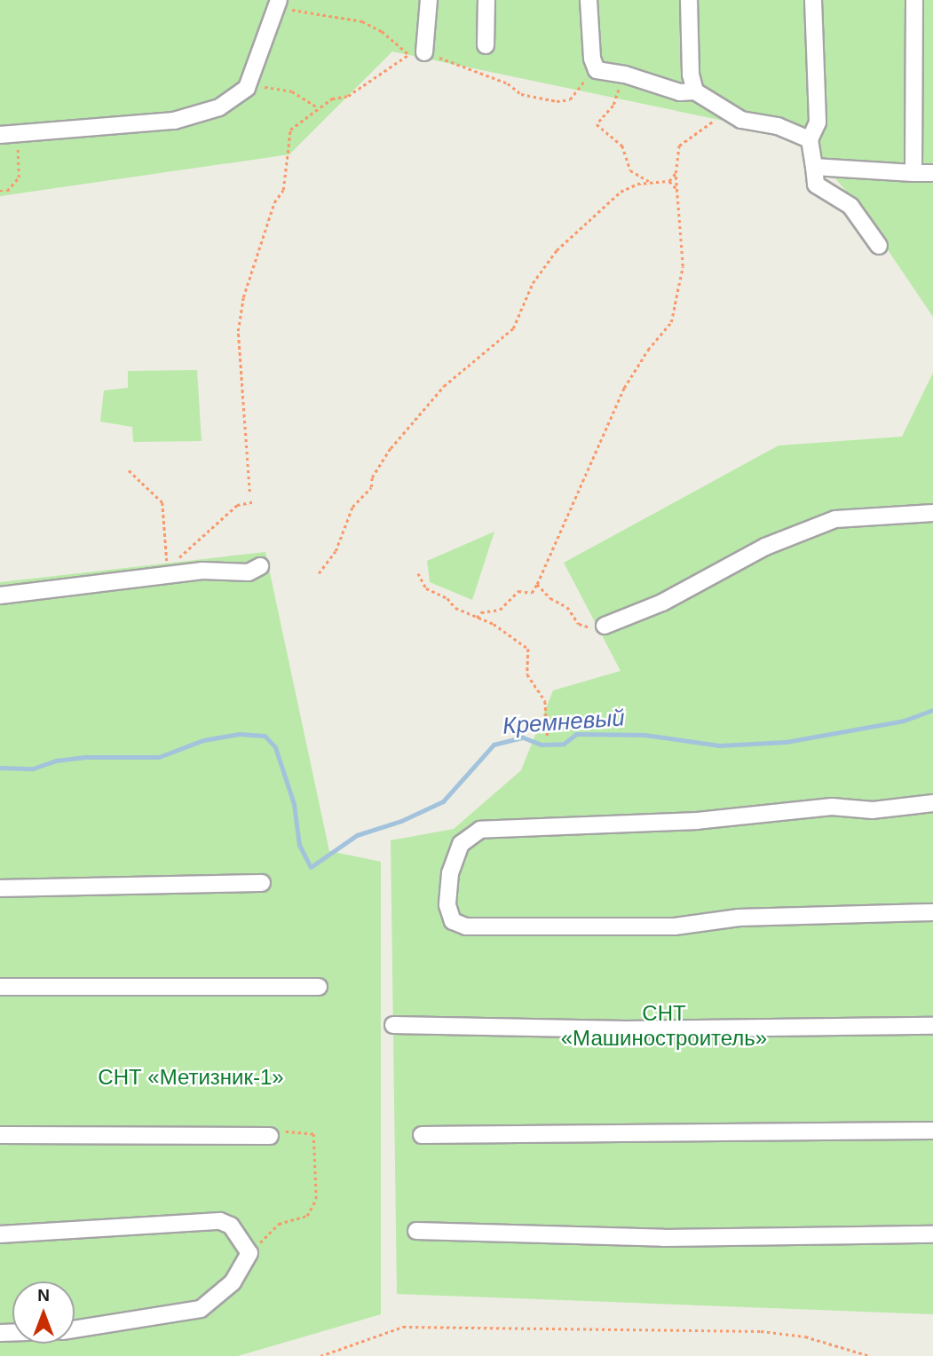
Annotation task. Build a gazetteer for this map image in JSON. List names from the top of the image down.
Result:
{
  "water": ["Кремневый"],
  "parks": ["СНТ «Машиностроитель»", "СНТ «Метизник-1»"],
  "north": "top"
}
